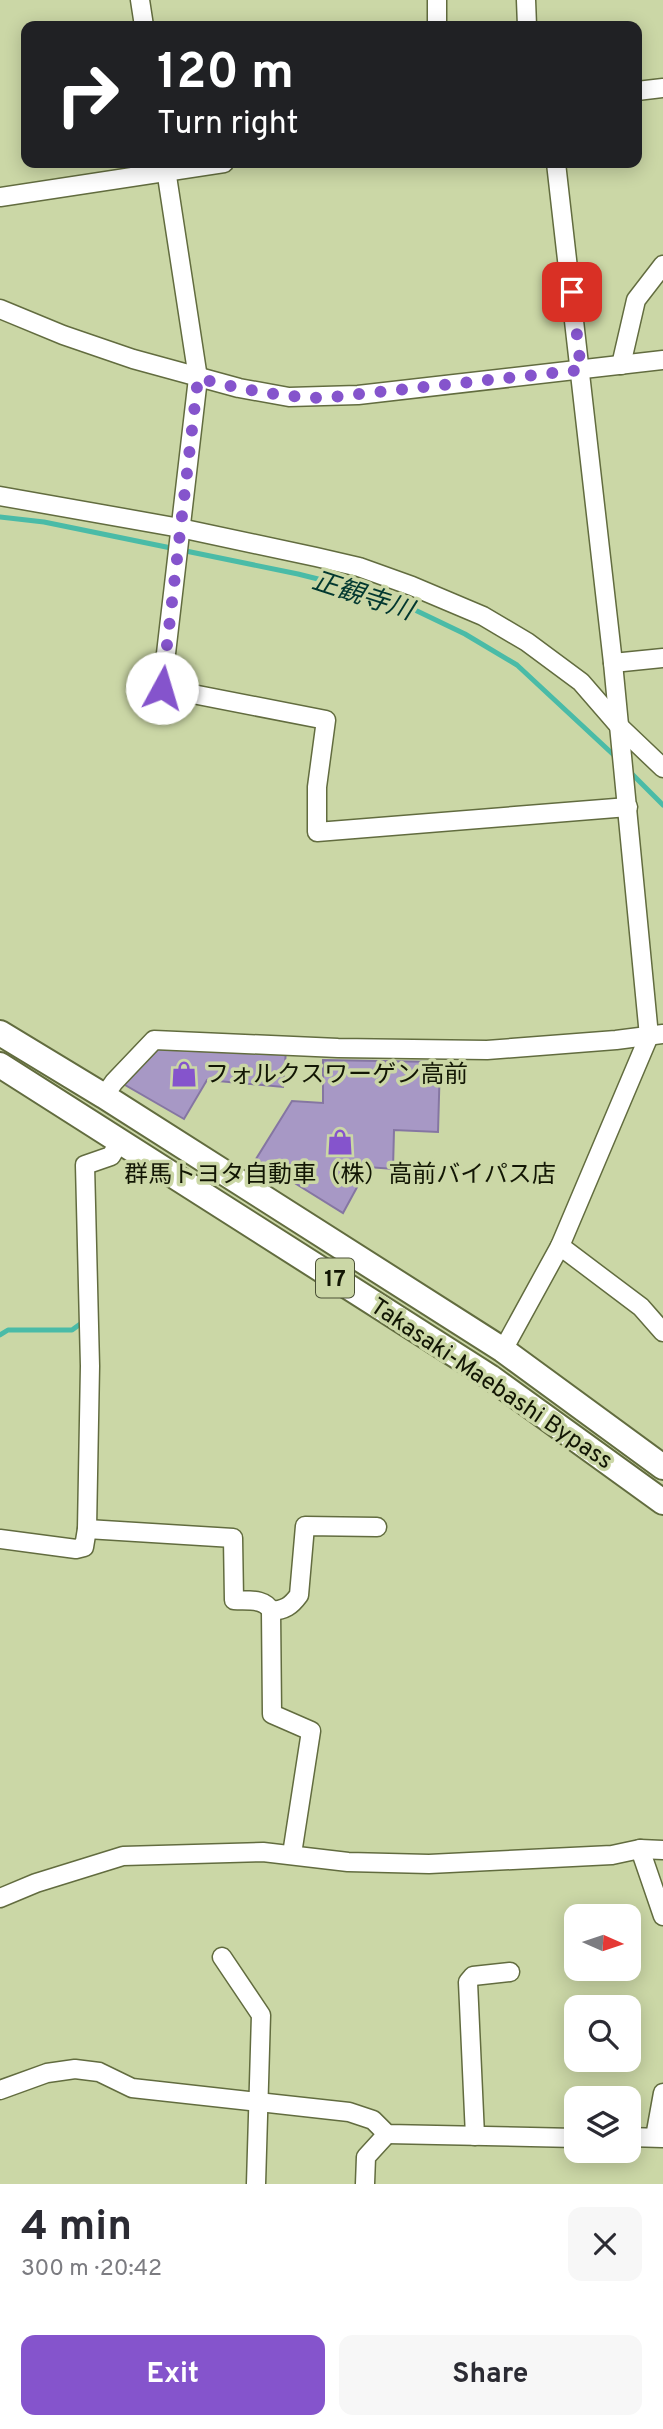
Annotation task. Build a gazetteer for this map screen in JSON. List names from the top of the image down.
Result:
{
  "streets": {
    "highway": ["17", "Takasaki-Maebashi Bypass"]
  },
  "water": ["正観寺川"],
  "places": {
    "shop": ["フォルクスワーゲン高前", "群馬トヨタ自動車（株）高前バイパス店"]
  },
  "north": "right",
  "page": {
    "turn": ["120 m", "Turn right"],
    "heading": ["4 min", "300 m · 20:42"],
    "buttons": ["Exit", "Share"]
  }
}
